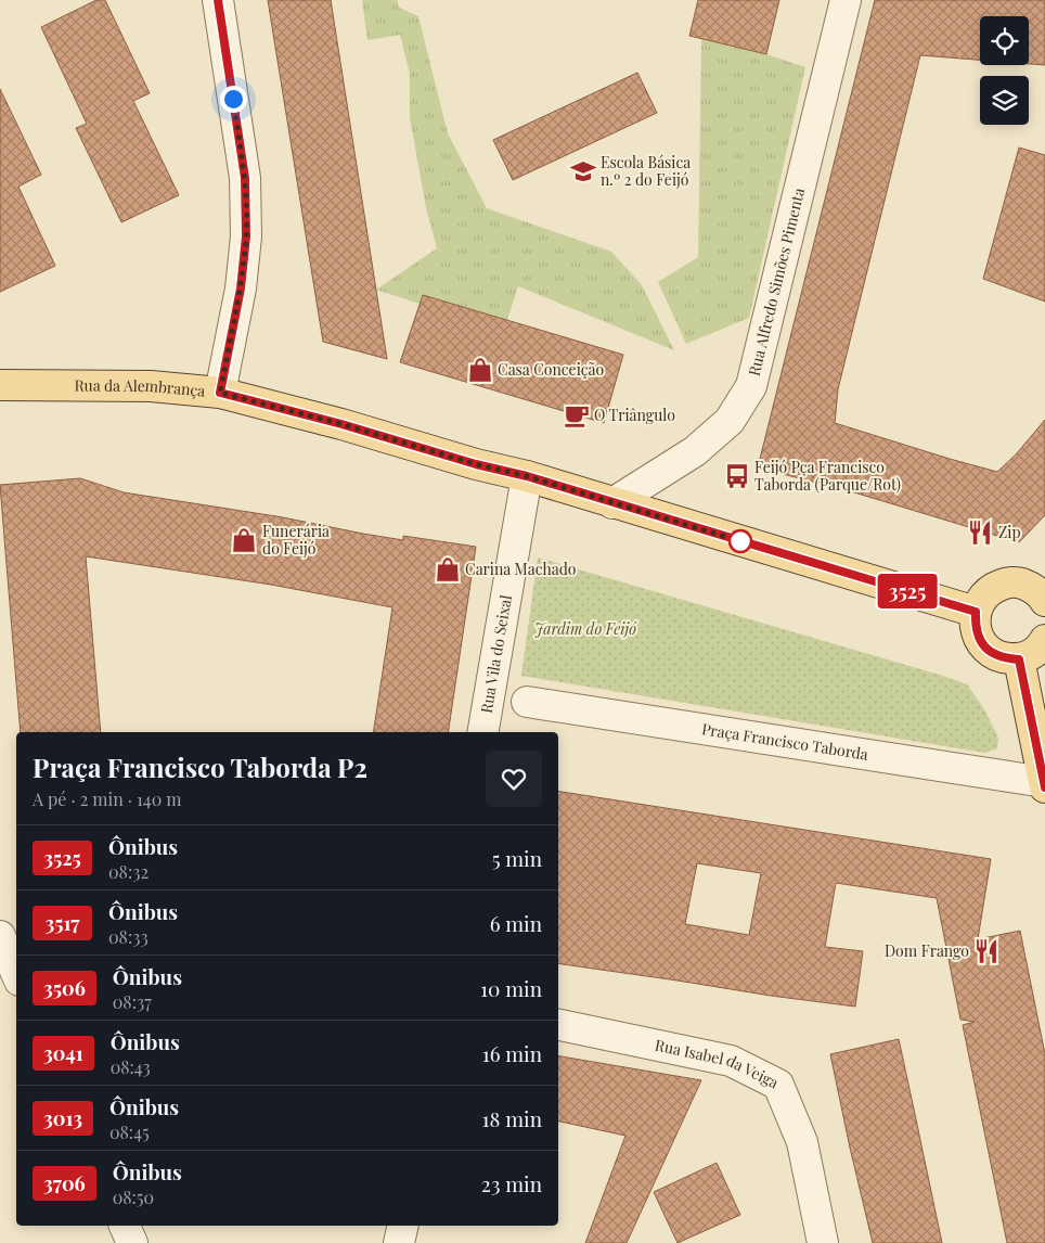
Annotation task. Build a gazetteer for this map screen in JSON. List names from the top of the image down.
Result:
{
  "streets": {
    "main road": ["Rua da Alembrança"],
    "street": [
      "Rua Alfredo Simões Pimenta",
      "Rua Vila do Seixal",
      "Praça Francisco Taborda",
      "Rua Isabel da Veiga"
    ]
  },
  "crossings": [
    ["Rua da Alembrança", "Rua Vila do Seixal"]
  ],
  "parks": ["Jardim do Feijó"],
  "places": {
    "school or university": ["Escola Básica n.º 2 do Feijó"],
    "shop": ["Casa Conceição", "Funerária do Feijó", "Carina Machado"],
    "cafe": ["O Triângulo"],
    "bus stop": ["Feijó Pça Francisco Taborda (Parque/Rot)"],
    "restaurant": ["Zip", "Dom Frango"]
  },
  "lines": ["bus line 3525"],
  "page": {
    "on_map": "3525",
    "heading": ["Praça Francisco Taborda P2", "A pé · 2 min · 140 m"],
    "list": [
      {
        "mark": "3525",
        "name": "Ônibus",
        "note": "08:32",
        "value": "5 min"
      },
      {
        "mark": "3517",
        "name": "Ônibus",
        "note": "08:33",
        "value": "6 min"
      },
      {
        "mark": "3506",
        "name": "Ônibus",
        "note": "08:37",
        "value": "10 min"
      },
      {
        "mark": "3041",
        "name": "Ônibus",
        "note": "08:43",
        "value": "16 min"
      },
      {
        "mark": "3013",
        "name": "Ônibus",
        "note": "08:45",
        "value": "18 min"
      },
      {
        "mark": "3706",
        "name": "Ônibus",
        "note": "08:50",
        "value": "23 min"
      }
    ]
  }
}
